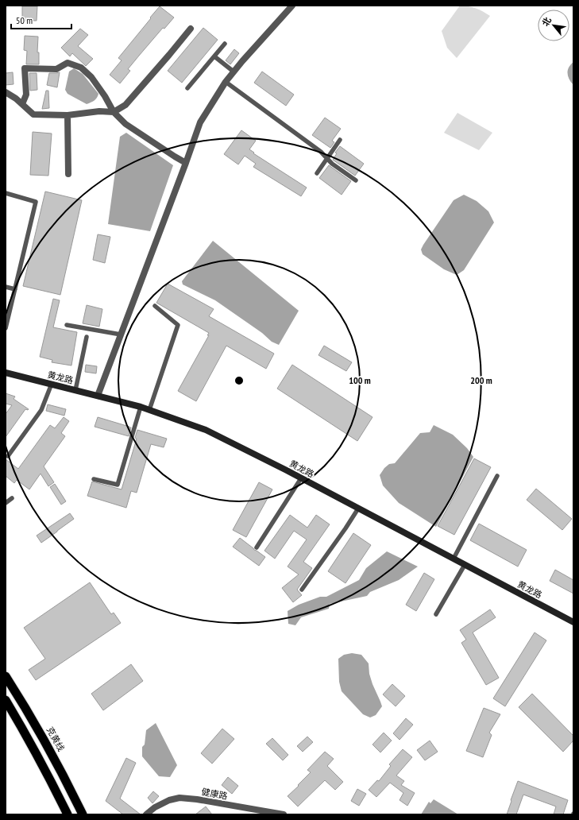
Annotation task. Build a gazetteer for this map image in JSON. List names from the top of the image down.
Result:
{
  "streets": {
    "highway": ["克黄线"],
    "main road": ["黄龙路"],
    "street": ["健康路"]
  },
  "scale_bar": "50 m",
  "north": "top left",
  "rings": ["100 m", "200 m"]
}
